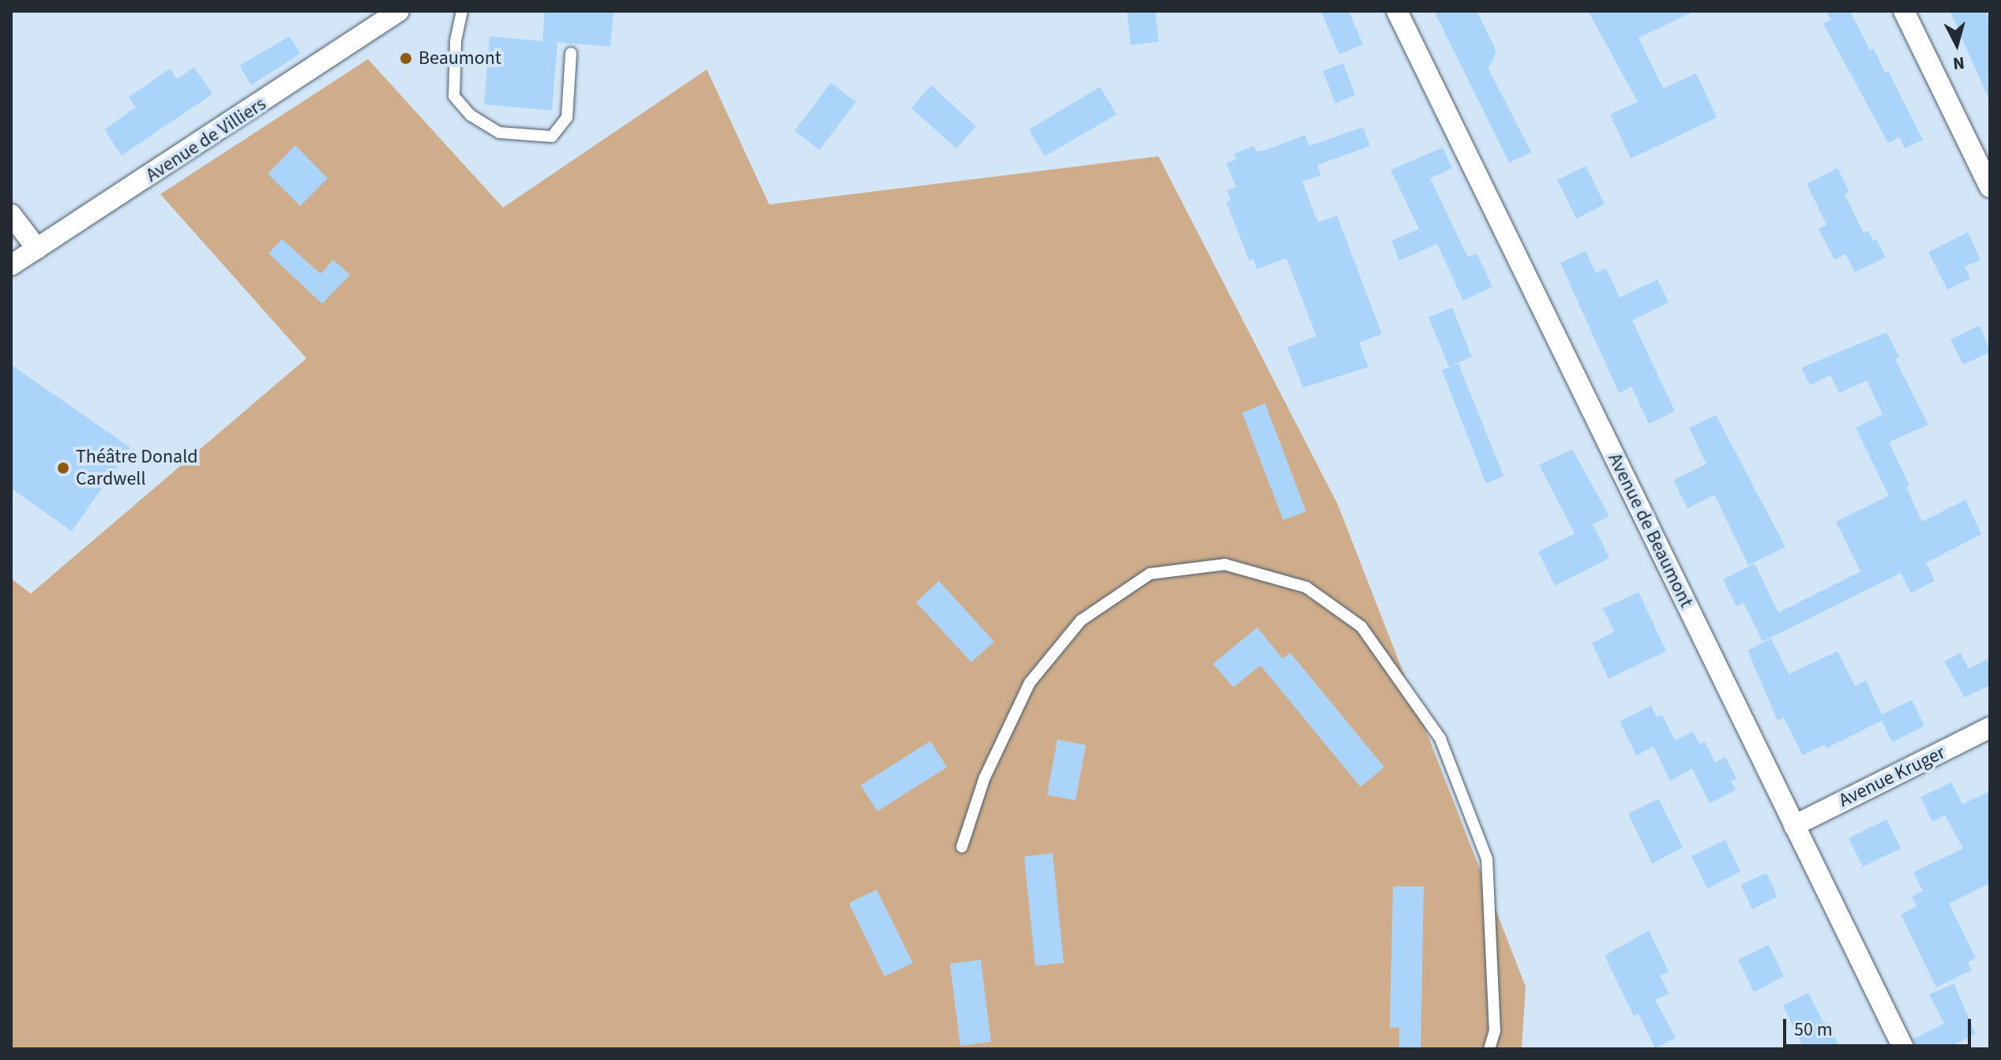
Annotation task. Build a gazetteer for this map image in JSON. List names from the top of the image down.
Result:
{
  "streets": {
    "street": ["Avenue de Villiers", "Avenue de Beaumont", "Avenue Kruger"]
  },
  "crossings": [
    ["Avenue de Beaumont", "Avenue Kruger"]
  ],
  "places": ["Beaumont", "Théâtre Donald Cardwell"],
  "scale_bar": "50 m",
  "north": "bottom"
}
